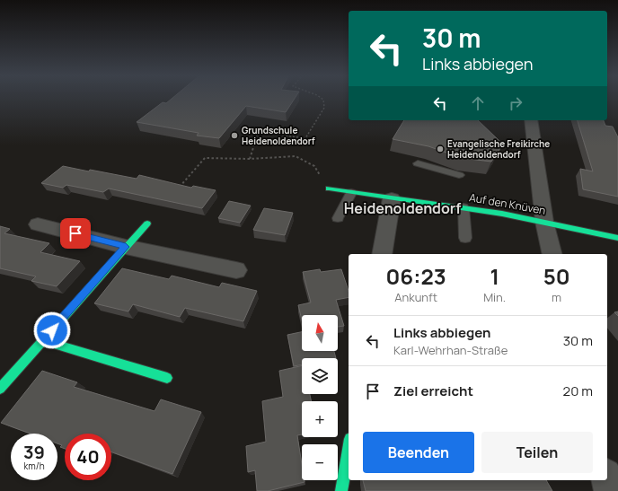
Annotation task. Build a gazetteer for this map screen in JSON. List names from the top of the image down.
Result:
{
  "streets": {
    "street": ["Auf den Knüven"]
  },
  "districts": ["Heidenoldendorf"],
  "places": ["Grundschule Heidenoldendorf", "Evangelische Freikirche Heidenoldendorf"],
  "north": "top",
  "page": {
    "turn": ["30 m", "Links abbiegen"],
    "eta": [
      "06:23",
      "Ankunft",
      "1",
      "Min.",
      "50",
      "m"
    ],
    "map_buttons": ["+", "−"],
    "list": [
      {
        "name": "Links abbiegen",
        "note": "Karl-Wehrhan-Straße",
        "value": "30 m"
      },
      {
        "name": "Ziel erreicht",
        "value": "20 m"
      }
    ],
    "buttons": ["Beenden", "Teilen"],
    "speed": "39 km/h",
    "limit": "40"
  }
}
